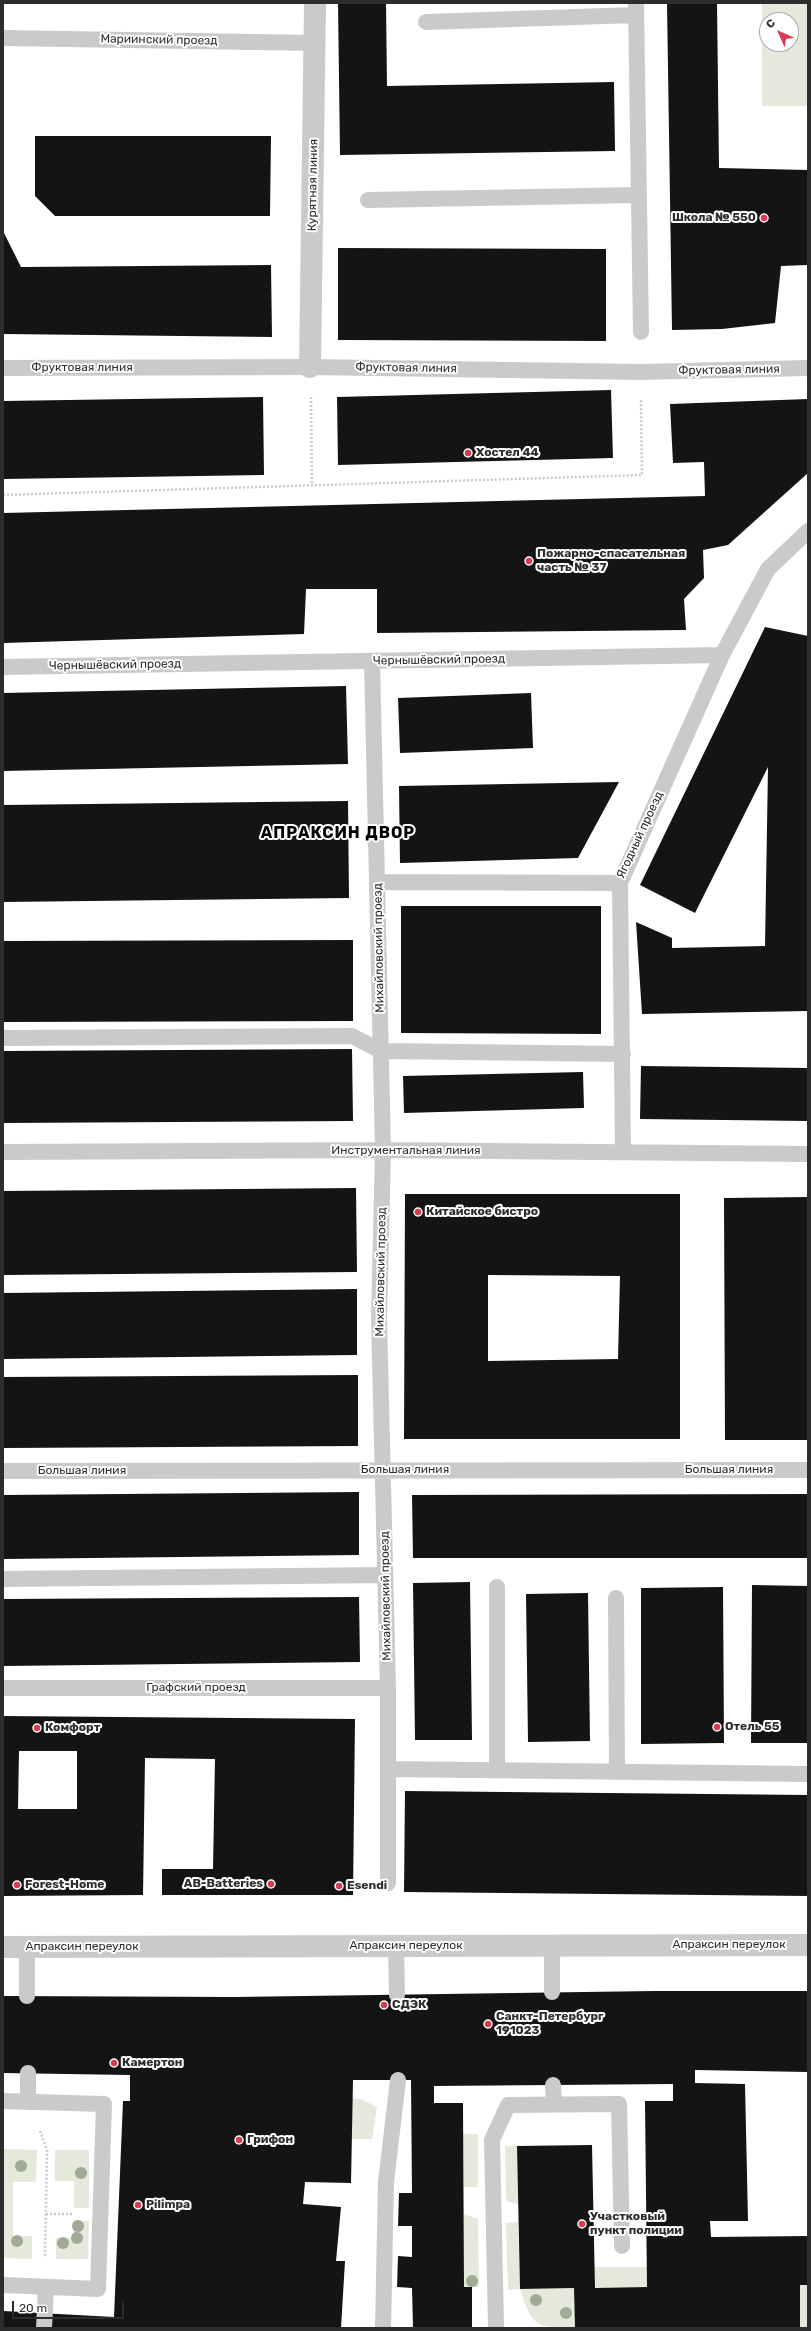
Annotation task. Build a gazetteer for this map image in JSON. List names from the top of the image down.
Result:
{
  "streets": {
    "street": ["Курятная линия", "Апраксин переулок"],
    "lane": [
      "Мариинский проезд",
      "Фруктовая линия",
      "Чернышёвский проезд",
      "Ягодный проезд",
      "Михайловский проезд",
      "Инструментальная линия",
      "Большая линия",
      "Графский проезд"
    ]
  },
  "crossings": [
    ["Мариинский проезд", "Курятная линия"],
    ["Курятная линия", "Фруктовая линия"],
    ["Чернышёвский проезд", "Ягодный проезд"],
    ["Чернышёвский проезд", "Михайловский проезд"],
    ["Ягодный проезд", "Михайловский проезд"],
    ["Михайловский проезд", "Инструментальная линия"],
    ["Михайловский проезд", "Большая линия"],
    ["Михайловский проезд", "Графский проезд"]
  ],
  "districts": ["АПРАКСИН ДВОР"],
  "places": [
    "Школа № 550",
    "Хостел 44",
    "Пожарно-спасательная часть № 37",
    "Китайское бистро",
    "Отель 55",
    "Комфорт",
    "AB-Batteries",
    "Forest-Home",
    "Esendi",
    "СДЭК",
    "Санкт-Петербург 191023",
    "Камертон",
    "Грифон",
    "Pilimpa",
    "Участковый пункт полиции"
  ],
  "scale_bar": "20 m",
  "north": "top left"
}
